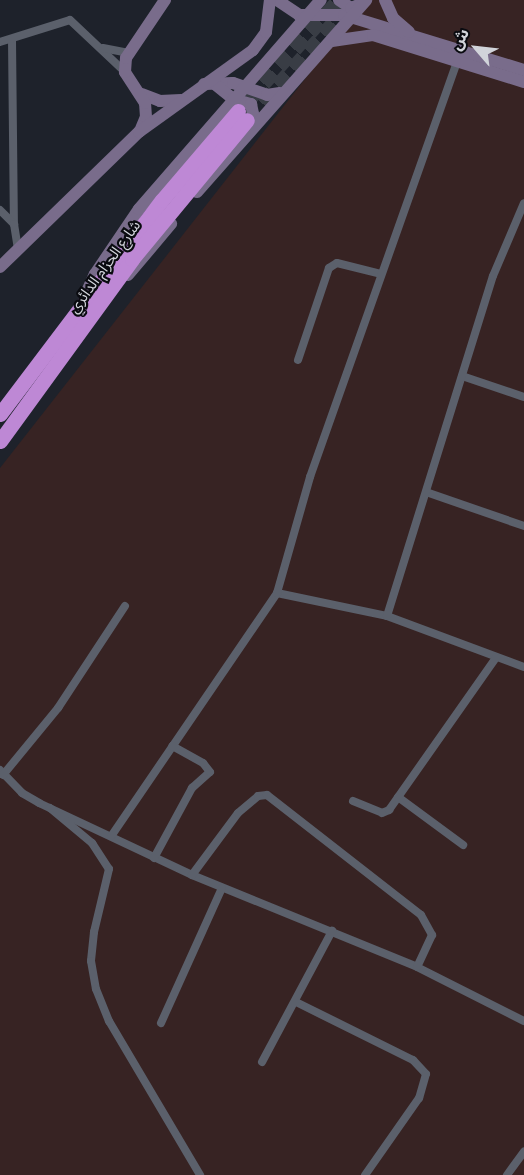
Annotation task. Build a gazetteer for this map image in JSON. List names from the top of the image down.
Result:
{
  "streets": {
    "highway": ["شارع الحزام الدائري"]
  },
  "north": "top left"
}
